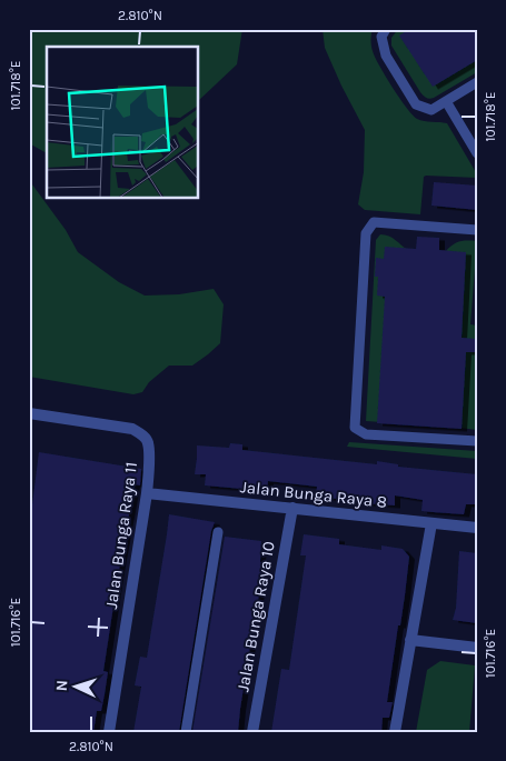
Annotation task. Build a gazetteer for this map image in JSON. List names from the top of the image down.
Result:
{
  "streets": {
    "street": ["Jalan Bunga Raya 8", "Jalan Bunga Raya 11", "Jalan Bunga Raya 10"]
  },
  "crossings": [
    ["Jalan Bunga Raya 8", "Jalan Bunga Raya 11"],
    ["Jalan Bunga Raya 8", "Jalan Bunga Raya 10"]
  ],
  "north": "left",
  "coordinates": ["2.810°N", "101.718°E", "101.716°E"]
}
